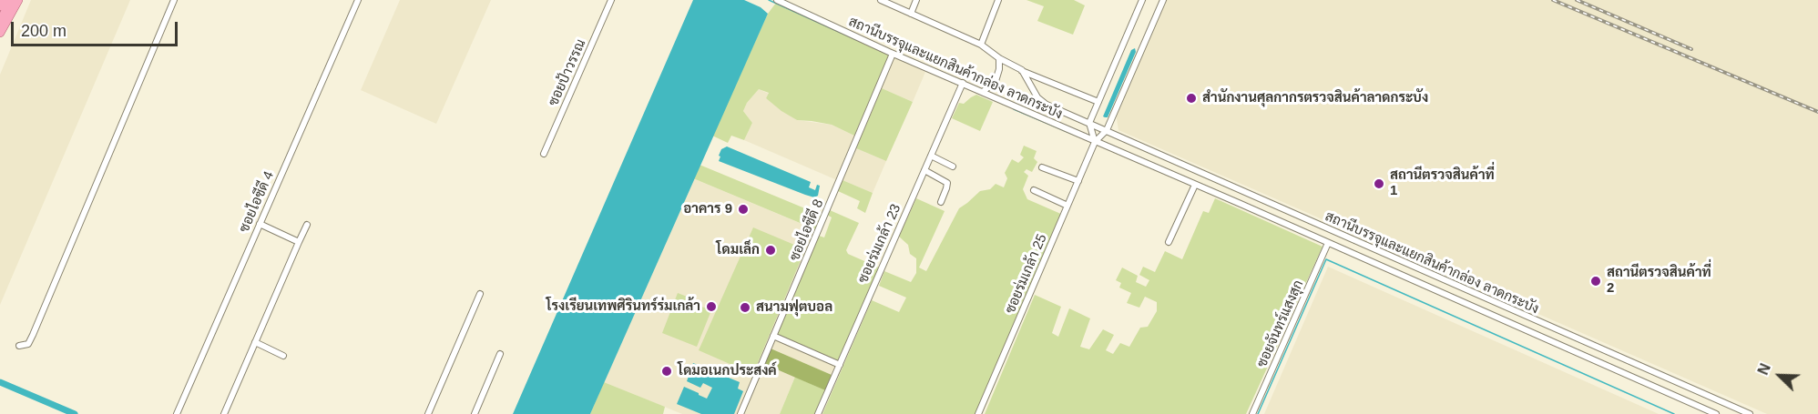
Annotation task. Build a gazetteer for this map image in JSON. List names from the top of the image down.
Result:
{
  "streets": {
    "street": [
      "สถานีบรรจุและแยกสินค้ากล่อง ลาดกระบัง",
      "ซอยป้าวรรณ",
      "ซอยไอซีดี 4",
      "ซอยไอซีดี 8",
      "ซอยร่มเกล้า 23",
      "ซอยร่มเกล้า 25",
      "ซอยจันทร์แสงสุก"
    ]
  },
  "crossings": [
    ["สถานีบรรจุและแยกสินค้ากล่อง ลาดกระบัง", "ซอยไอซีดี 8"],
    ["สถานีบรรจุและแยกสินค้ากล่อง ลาดกระบัง", "ซอยร่มเกล้า 23"],
    ["สถานีบรรจุและแยกสินค้ากล่อง ลาดกระบัง", "ซอยร่มเกล้า 25"],
    ["สถานีบรรจุและแยกสินค้ากล่อง ลาดกระบัง", "ซอยจันทร์แสงสุก"]
  ],
  "places": [
    "สำนักงานศุลกากรตรวจสินค้าลาดกระบัง",
    "สถานีตรวจสินค้าที่ 1",
    "อาคาร 9",
    "โดมเล็ก",
    "สถานีตรวจสินค้าที่ 2",
    "โรงเรียนเทพศิรินทร์ร่มเกล้า",
    "สนามฟุตบอล",
    "โดมอเนกประสงค์"
  ],
  "scale_bar": "200 m",
  "north": "top left"
}
